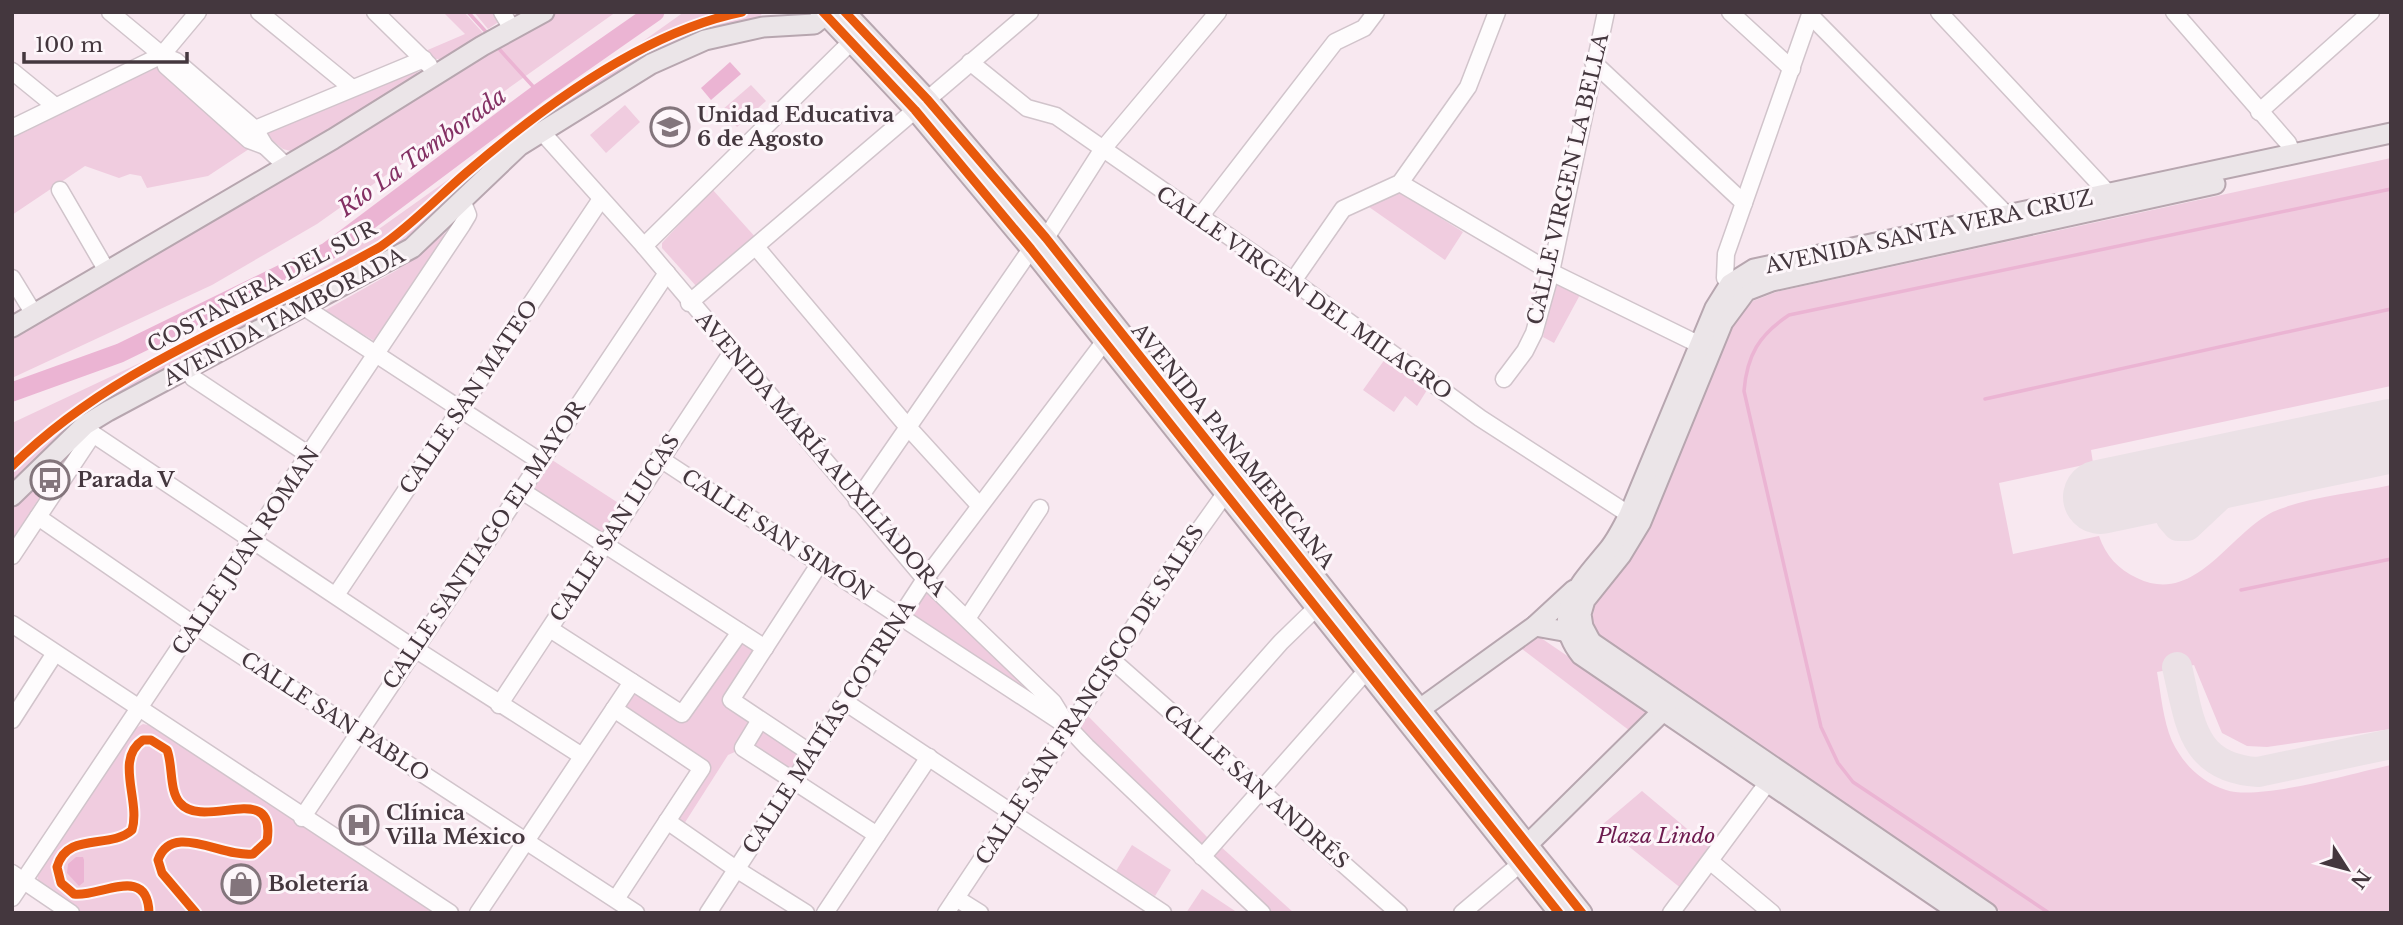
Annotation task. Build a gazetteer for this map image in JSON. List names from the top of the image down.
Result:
{
  "streets": {
    "main road": ["AVENIDA SANTA VERA CRUZ", "AVENIDA TAMBORADA", "AVENIDA PANAMERICANA"],
    "street": [
      "CALLE VIRGEN LA BELLA",
      "CALLE VIRGEN DEL MILAGRO",
      "CALLE SAN MATEO",
      "AVENIDA MARÍA AUXILIADORA",
      "CALLE SAN LUCAS",
      "CALLE SAN SIMÓN",
      "CALLE SANTIAGO EL MAYOR",
      "CALLE JUAN ROMAN",
      "CALLE SAN FRANCISCO DE SALES",
      "CALLE SAN PABLO",
      "CALLE MATÍAS COTRINA",
      "CALLE SAN ANDRÉS"
    ],
    "cycle path": ["COSTANERA DEL SUR"]
  },
  "crossings": [
    ["AVENIDA SANTA VERA CRUZ", "CALLE VIRGEN DEL MILAGRO"],
    ["AVENIDA SANTA VERA CRUZ", "AVENIDA PANAMERICANA"],
    ["AVENIDA TAMBORADA", "AVENIDA PANAMERICANA"],
    ["AVENIDA TAMBORADA", "AVENIDA MARÍA AUXILIADORA"],
    ["AVENIDA TAMBORADA", "CALLE JUAN ROMAN"],
    ["CALLE SAN MATEO", "AVENIDA MARÍA AUXILIADORA"],
    ["AVENIDA PANAMERICANA", "CALLE SAN FRANCISCO DE SALES"],
    ["AVENIDA PANAMERICANA", "CALLE MATÍAS COTRINA"],
    ["AVENIDA MARÍA AUXILIADORA", "CALLE SAN LUCAS"],
    ["AVENIDA MARÍA AUXILIADORA", "CALLE SAN SIMÓN"],
    ["AVENIDA MARÍA AUXILIADORA", "CALLE SANTIAGO EL MAYOR"],
    ["AVENIDA MARÍA AUXILIADORA", "CALLE SAN FRANCISCO DE SALES"],
    ["AVENIDA MARÍA AUXILIADORA", "CALLE MATÍAS COTRINA"],
    ["CALLE SAN LUCAS", "CALLE SAN SIMÓN"],
    ["CALLE SAN SIMÓN", "CALLE SAN FRANCISCO DE SALES"],
    ["CALLE SAN SIMÓN", "CALLE MATÍAS COTRINA"],
    ["CALLE SANTIAGO EL MAYOR", "CALLE SAN PABLO"],
    ["CALLE JUAN ROMAN", "CALLE SAN PABLO"],
    ["CALLE SAN FRANCISCO DE SALES", "CALLE SAN ANDRÉS"]
  ],
  "water": ["Río La Tamborada"],
  "parks": ["Plaza Lindo"],
  "places": {
    "school or university": ["Unidad Educativa 6 de Agosto"],
    "bus stop": ["Parada V"],
    "hospital": ["Clínica Villa México"],
    "shop": ["Boletería"]
  },
  "scale_bar": "100 m",
  "north": "bottom right"
}
